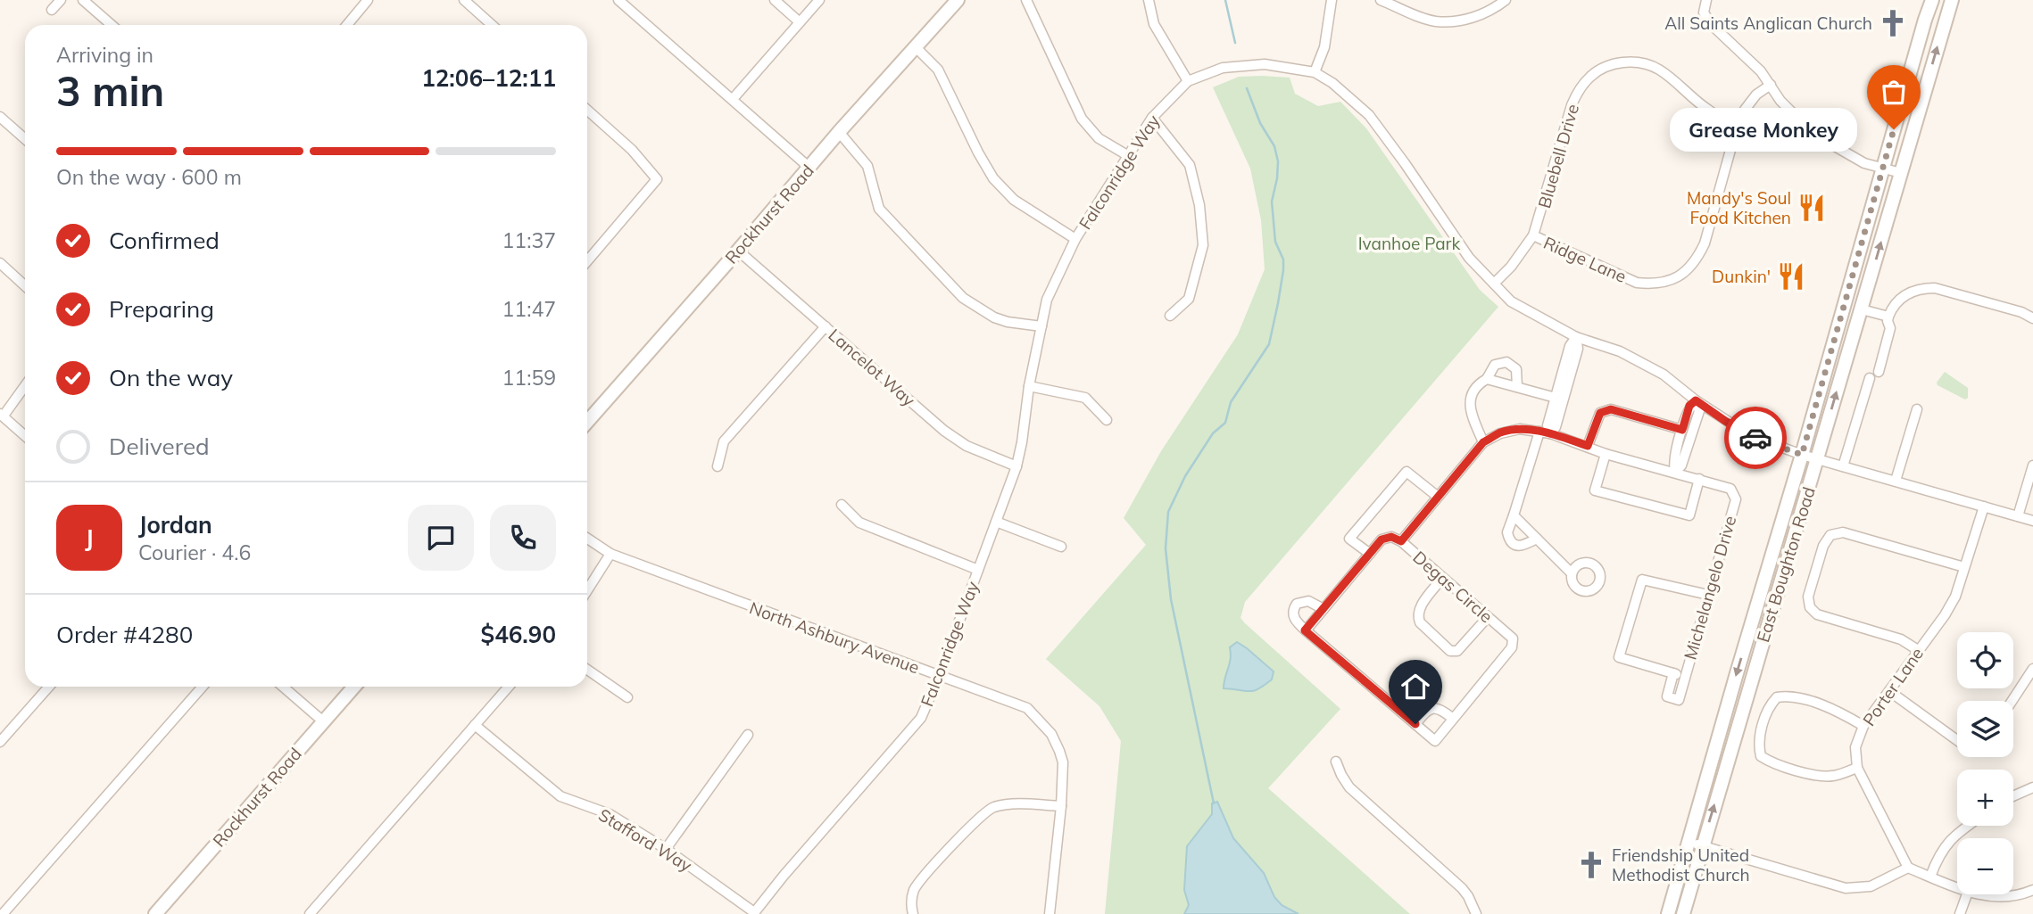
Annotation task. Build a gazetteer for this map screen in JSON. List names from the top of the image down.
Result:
{
  "streets": {
    "main road": ["Rockhurst Road", "East Boughton Road"],
    "street": [
      "Bluebell Drive",
      "Falconridge Way",
      "Ridge Lane",
      "Lancelot Way",
      "Degas Circle",
      "Michelangelo Drive",
      "North Ashbury Avenue",
      "Porter Lane",
      "Stafford Way"
    ]
  },
  "crossings": [
    ["Bluebell Drive", "Falconridge Way"],
    ["Bluebell Drive", "Ridge Lane"],
    ["Falconridge Way", "Lancelot Way"],
    ["Falconridge Way", "East Boughton Road"],
    ["Falconridge Way", "North Ashbury Avenue"],
    ["Falconridge Way", "Porter Lane"],
    ["Falconridge Way", "Stafford Way"],
    ["Rockhurst Road", "Lancelot Way"],
    ["Degas Circle", "Michelangelo Drive"]
  ],
  "parks": ["Ivanhoe Park"],
  "places": {
    "church": ["All Saints Anglican Church", "Friendship United Methodist Church"],
    "other": ["Grease Monkey"],
    "restaurant": ["Mandy's Soul Food Kitchen", "Dunkin'"]
  },
  "page": {
    "heading": ["3 min", "Arriving in", "12:06–12:11"],
    "panel": [
      "Jordan",
      "Courier · 4.6",
      "Order #4280",
      "$46.90"
    ],
    "bubble": "Grease Monkey",
    "bar": "On the way · 600 m",
    "list": [
      ["Confirmed", "11:37"],
      ["Preparing", "11:47"],
      ["On the way", "11:59"],
      "Delivered"
    ],
    "round": "J",
    "map_buttons": ["+", "−"]
  }
}
